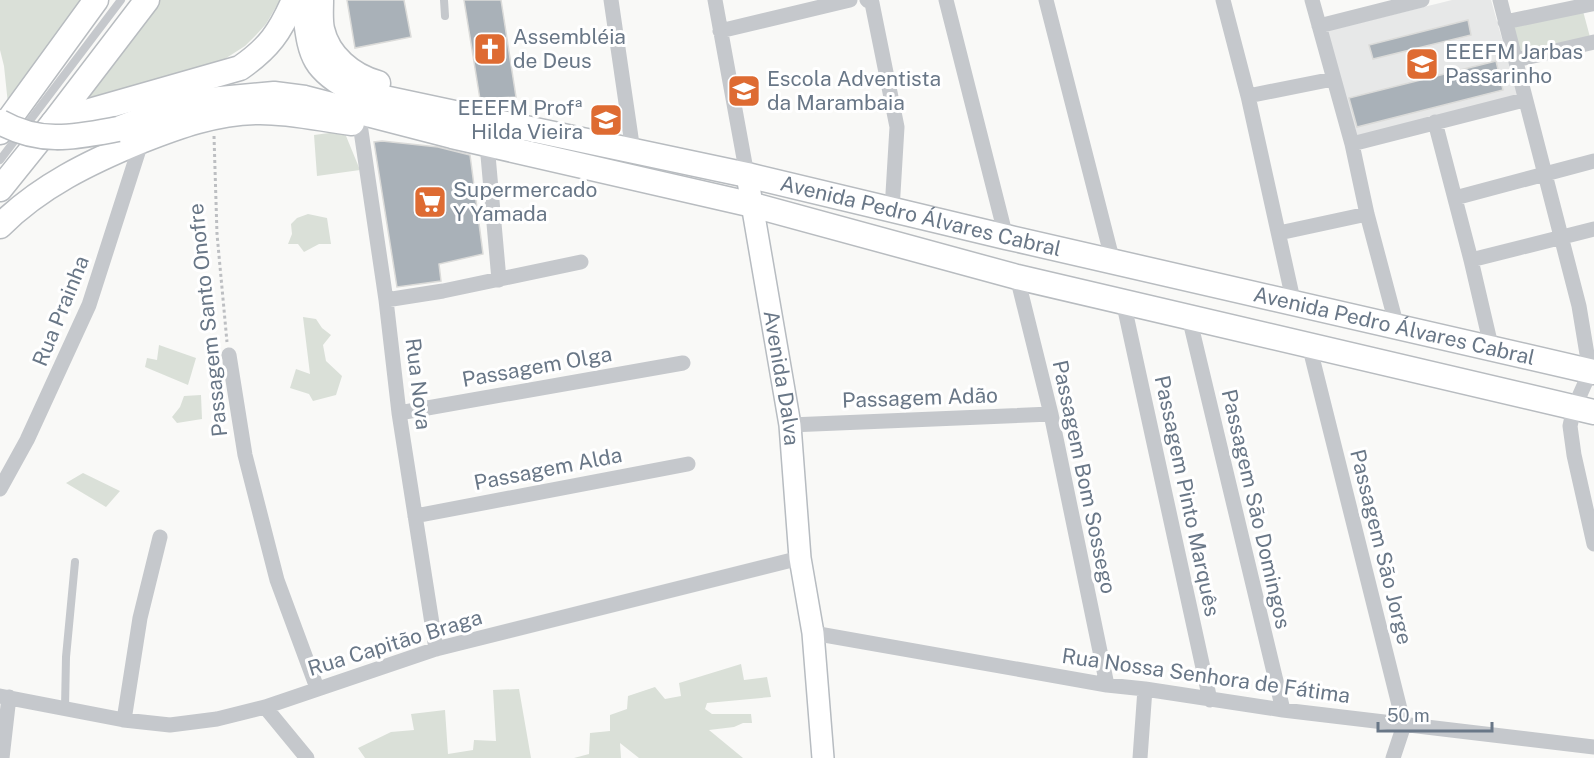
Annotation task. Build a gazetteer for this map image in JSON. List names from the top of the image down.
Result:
{
  "streets": {
    "main road": ["Avenida Pedro Álvares Cabral"],
    "street": [
      "Rua Prainha",
      "Passagem Santo Onofre",
      "Passagem Olga",
      "Avenida Dalva",
      "Rua Nova",
      "Passagem Adão",
      "Passagem Alda",
      "Passagem Bom Sossego",
      "Passagem Pinto Marquês",
      "Passagem São Domingos",
      "Passagem São Jorge",
      "Rua Capitão Braga",
      "Rua Nossa Senhora de Fátima"
    ]
  },
  "crossings": [
    ["Avenida Pedro Álvares Cabral", "Avenida Dalva"],
    ["Avenida Pedro Álvares Cabral", "Passagem Bom Sossego"],
    ["Avenida Pedro Álvares Cabral", "Passagem Pinto Marquês"],
    ["Avenida Pedro Álvares Cabral", "Passagem São Domingos"],
    ["Avenida Pedro Álvares Cabral", "Passagem São Jorge"],
    ["Passagem Santo Onofre", "Rua Capitão Braga"],
    ["Passagem Olga", "Rua Nova"],
    ["Avenida Dalva", "Passagem Adão"],
    ["Avenida Dalva", "Rua Capitão Braga"],
    ["Avenida Dalva", "Rua Nossa Senhora de Fátima"],
    ["Rua Nova", "Passagem Alda"],
    ["Rua Nova", "Rua Capitão Braga"],
    ["Passagem Adão", "Passagem Bom Sossego"],
    ["Passagem Bom Sossego", "Rua Nossa Senhora de Fátima"],
    ["Passagem Pinto Marquês", "Rua Nossa Senhora de Fátima"],
    ["Passagem São Domingos", "Rua Nossa Senhora de Fátima"],
    ["Passagem São Jorge", "Rua Nossa Senhora de Fátima"]
  ],
  "places": {
    "church": ["Assembléia de Deus"],
    "school or university": ["EEEFM Jarbas Passarinho", "Escola Adventista da Marambaia", "EEEFM Profª Hilda Vieira"],
    "supermarket": ["Supermercado Y Yamada"]
  },
  "scale_bar": "50 m"
}
